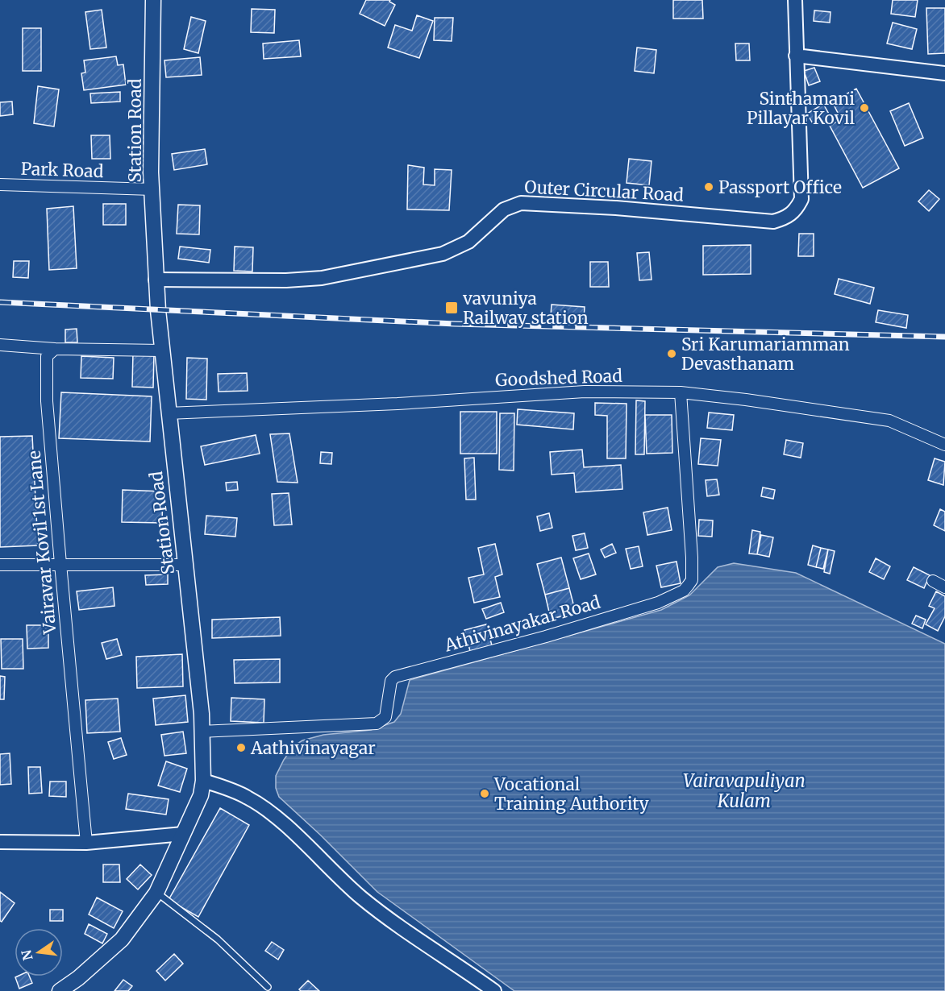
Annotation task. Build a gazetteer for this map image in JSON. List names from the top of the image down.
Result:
{
  "streets": {
    "main road": ["Station Road"],
    "street": [
      "Park Road",
      "Outer Circular Road",
      "Goodshed Road",
      "Vairavar Kovil 1st Lane",
      "Athivinayakar Road"
    ]
  },
  "crossings": [
    ["Station Road", "Park Road"],
    ["Station Road", "Outer Circular Road"],
    ["Station Road", "Goodshed Road"],
    ["Station Road", "Athivinayakar Road"],
    ["Goodshed Road", "Athivinayakar Road"]
  ],
  "water": ["Vairavapuliyan Kulam"],
  "places": {
    "other": [
      "Sinthamani Pillayar Kovil",
      "Passport Office",
      "Sri Karumariamman Devasthanam",
      "Aathivinayagar",
      "Vocational Training Authority"
    ],
    "transit": ["vavuniya Railway station"]
  },
  "north": "left"
}
